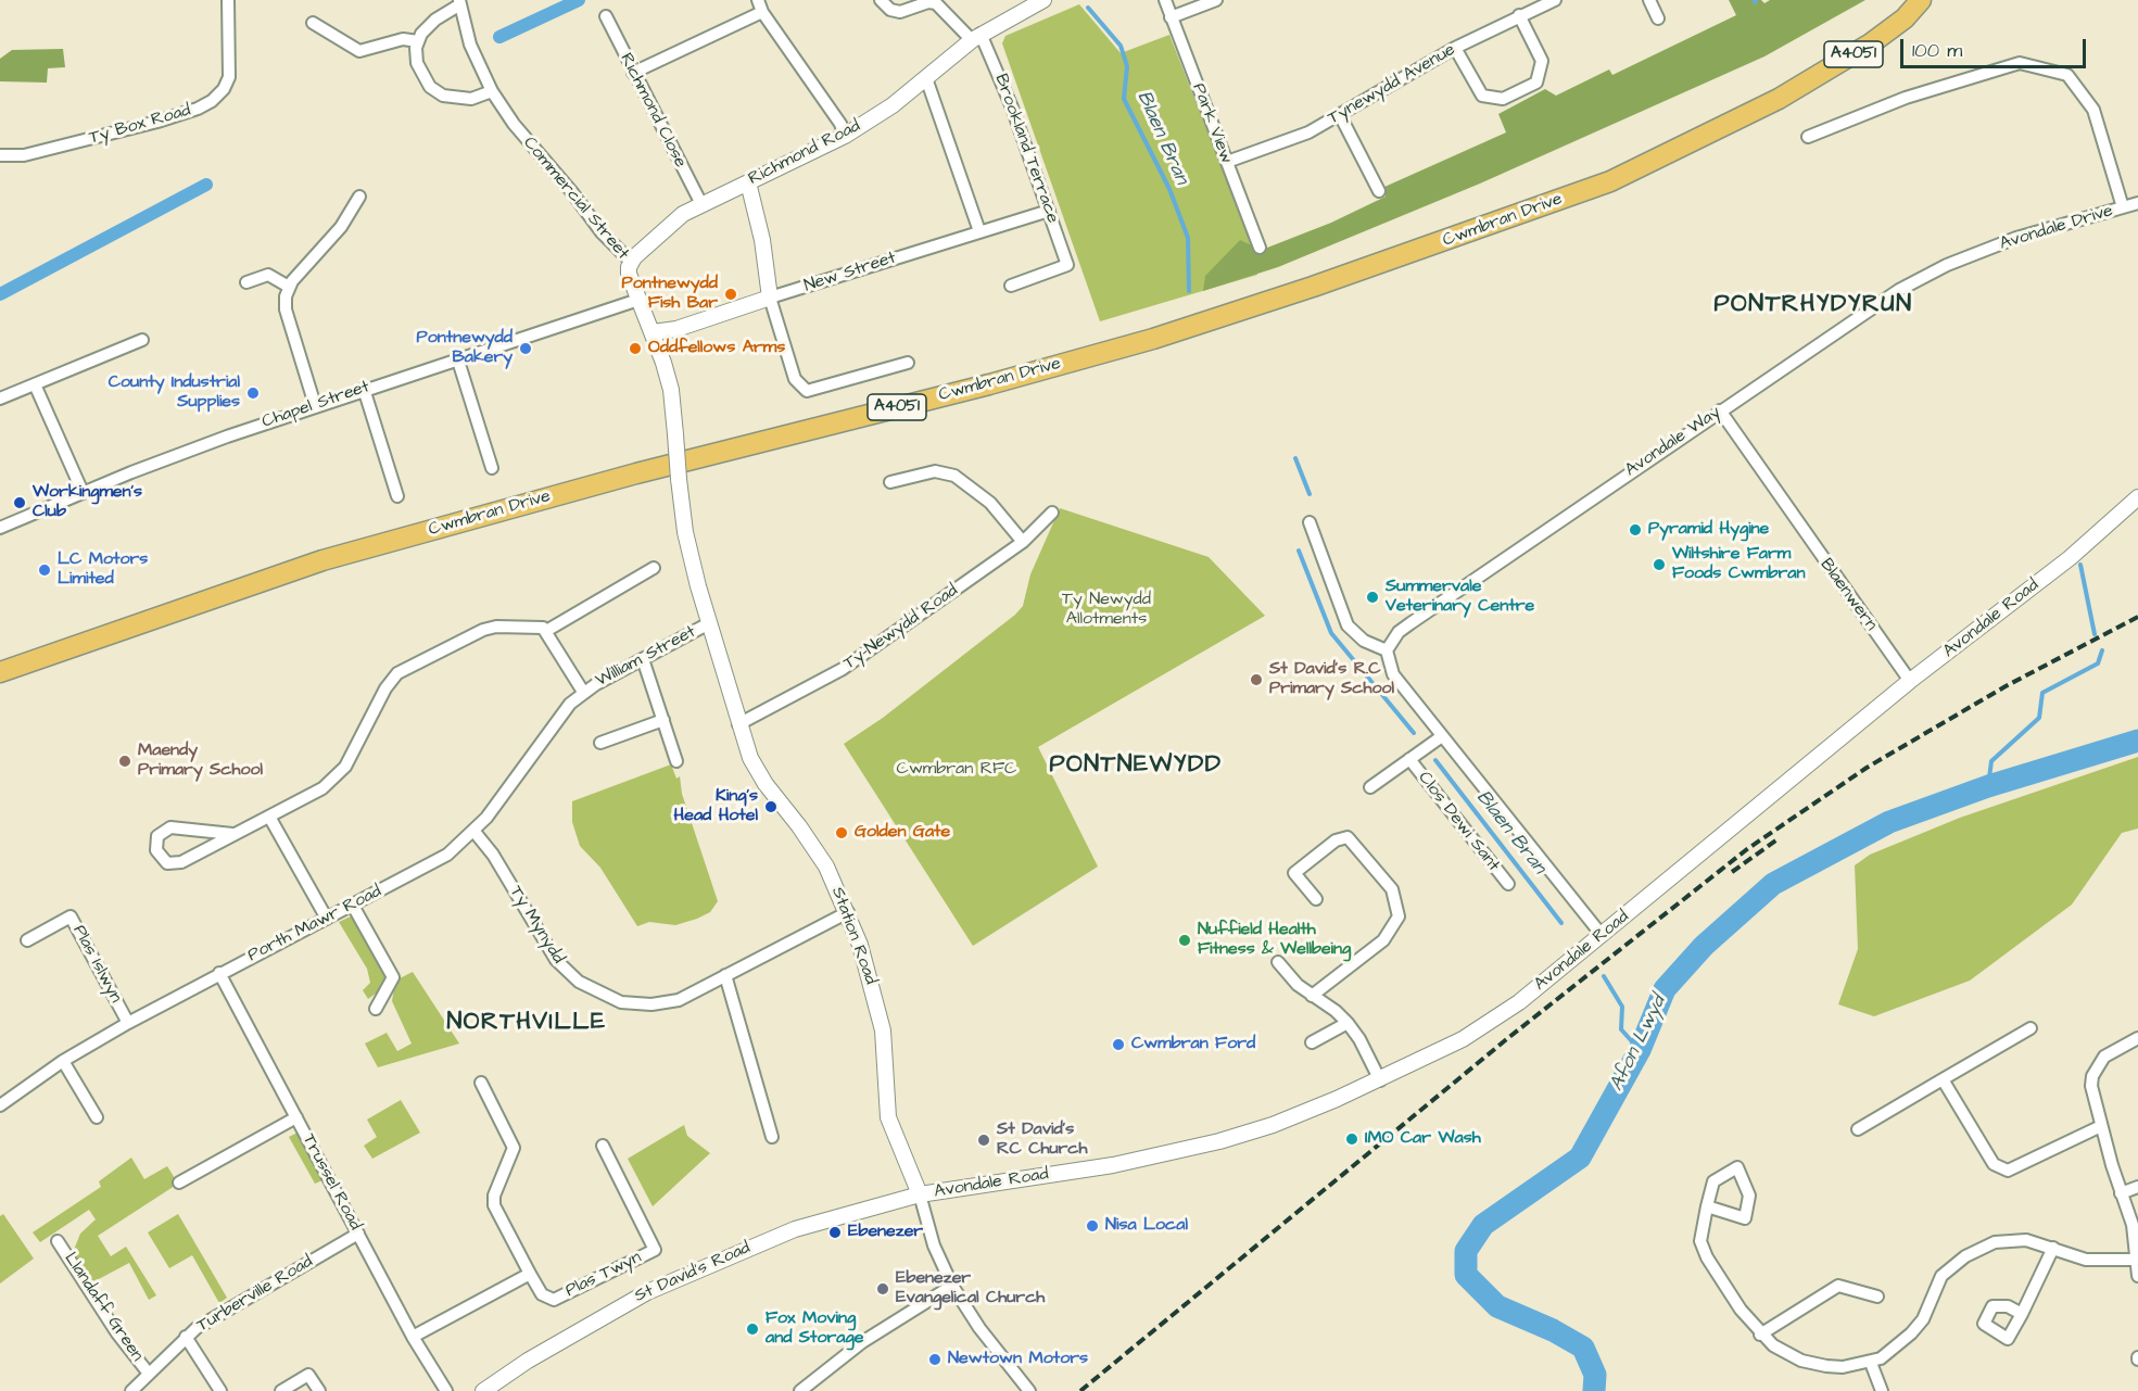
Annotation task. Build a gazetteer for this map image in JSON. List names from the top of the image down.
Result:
{
  "streets": {
    "main road": ["A4051", "Cwmbran Drive"],
    "street": [
      "Tynewydd Avenue",
      "Richmond Close",
      "Park View",
      "Ty Box Road",
      "Brookland Terrace",
      "Richmond Road",
      "Commercial Street",
      "Avondale Drive",
      "New Street",
      "Chapel Street",
      "Avondale Way",
      "Blaenwern",
      "Avondale Road",
      "Ty-Newydd Road",
      "William Street",
      "Clos Dewi Sant",
      "Porth Mawr Road",
      "Ty Mynydd",
      "Station Road",
      "Plas Islwyn",
      "Trussel Road",
      "St David's Road",
      "Plas Twyn",
      "Turberville Road",
      "Llandaff Green"
    ]
  },
  "crossings": [
    ["Tynewydd Avenue", "Park View"],
    ["Richmond Close", "Richmond Road"],
    ["Brookland Terrace", "Richmond Road"],
    ["Brookland Terrace", "New Street"],
    ["Richmond Road", "Commercial Street"],
    ["Commercial Street", "New Street"],
    ["Commercial Street", "Chapel Street"],
    ["Commercial Street", "Station Road"],
    ["Avondale Drive", "Avondale Way"],
    ["Avondale Way", "Blaenwern"],
    ["Blaenwern", "Avondale Road"],
    ["Avondale Road", "Station Road"],
    ["Avondale Road", "St David's Road"],
    ["Ty-Newydd Road", "Station Road"],
    ["William Street", "Porth Mawr Road"],
    ["William Street", "Station Road"],
    ["Porth Mawr Road", "Ty Mynydd"],
    ["Porth Mawr Road", "Plas Islwyn"],
    ["Porth Mawr Road", "Trussel Road"],
    ["Ty Mynydd", "Station Road"],
    ["Station Road", "St David's Road"],
    ["Trussel Road", "Turberville Road"],
    ["Turberville Road", "Llandaff Green"]
  ],
  "districts": ["PONTRHYDYRUN", "PONTNEWYDD", "NORTHVILLE"],
  "water": ["Blaen Bran", "Afon Lwyd"],
  "parks": ["Ty Newydd Allotments", "Cwmbran RFC"],
  "places": [
    "Pontnewydd Fish Bar",
    "Pontnewydd Bakery",
    "Oddfellows Arms",
    "County Industrial Supplies",
    "Workingmen's Club",
    "Pyramid Hygine",
    "Wiltshire Farm Foods Cwmbran",
    "LC Motors Limited",
    "Summervale Veterinary Centre",
    "St David's R.C Primary School",
    "Maendy Primary School",
    "King's Head Hotel",
    "Golden Gate",
    "Nuffield Health Fitness & Wellbeing",
    "Cwmbran Ford",
    "IMO Car Wash",
    "St David's RC Church",
    "Nisa Local",
    "Ebenezer",
    "Ebenezer Evangelical Church",
    "Fox Moving and Storage",
    "Newtown Motors"
  ],
  "scale_bar": "100 m"
}
